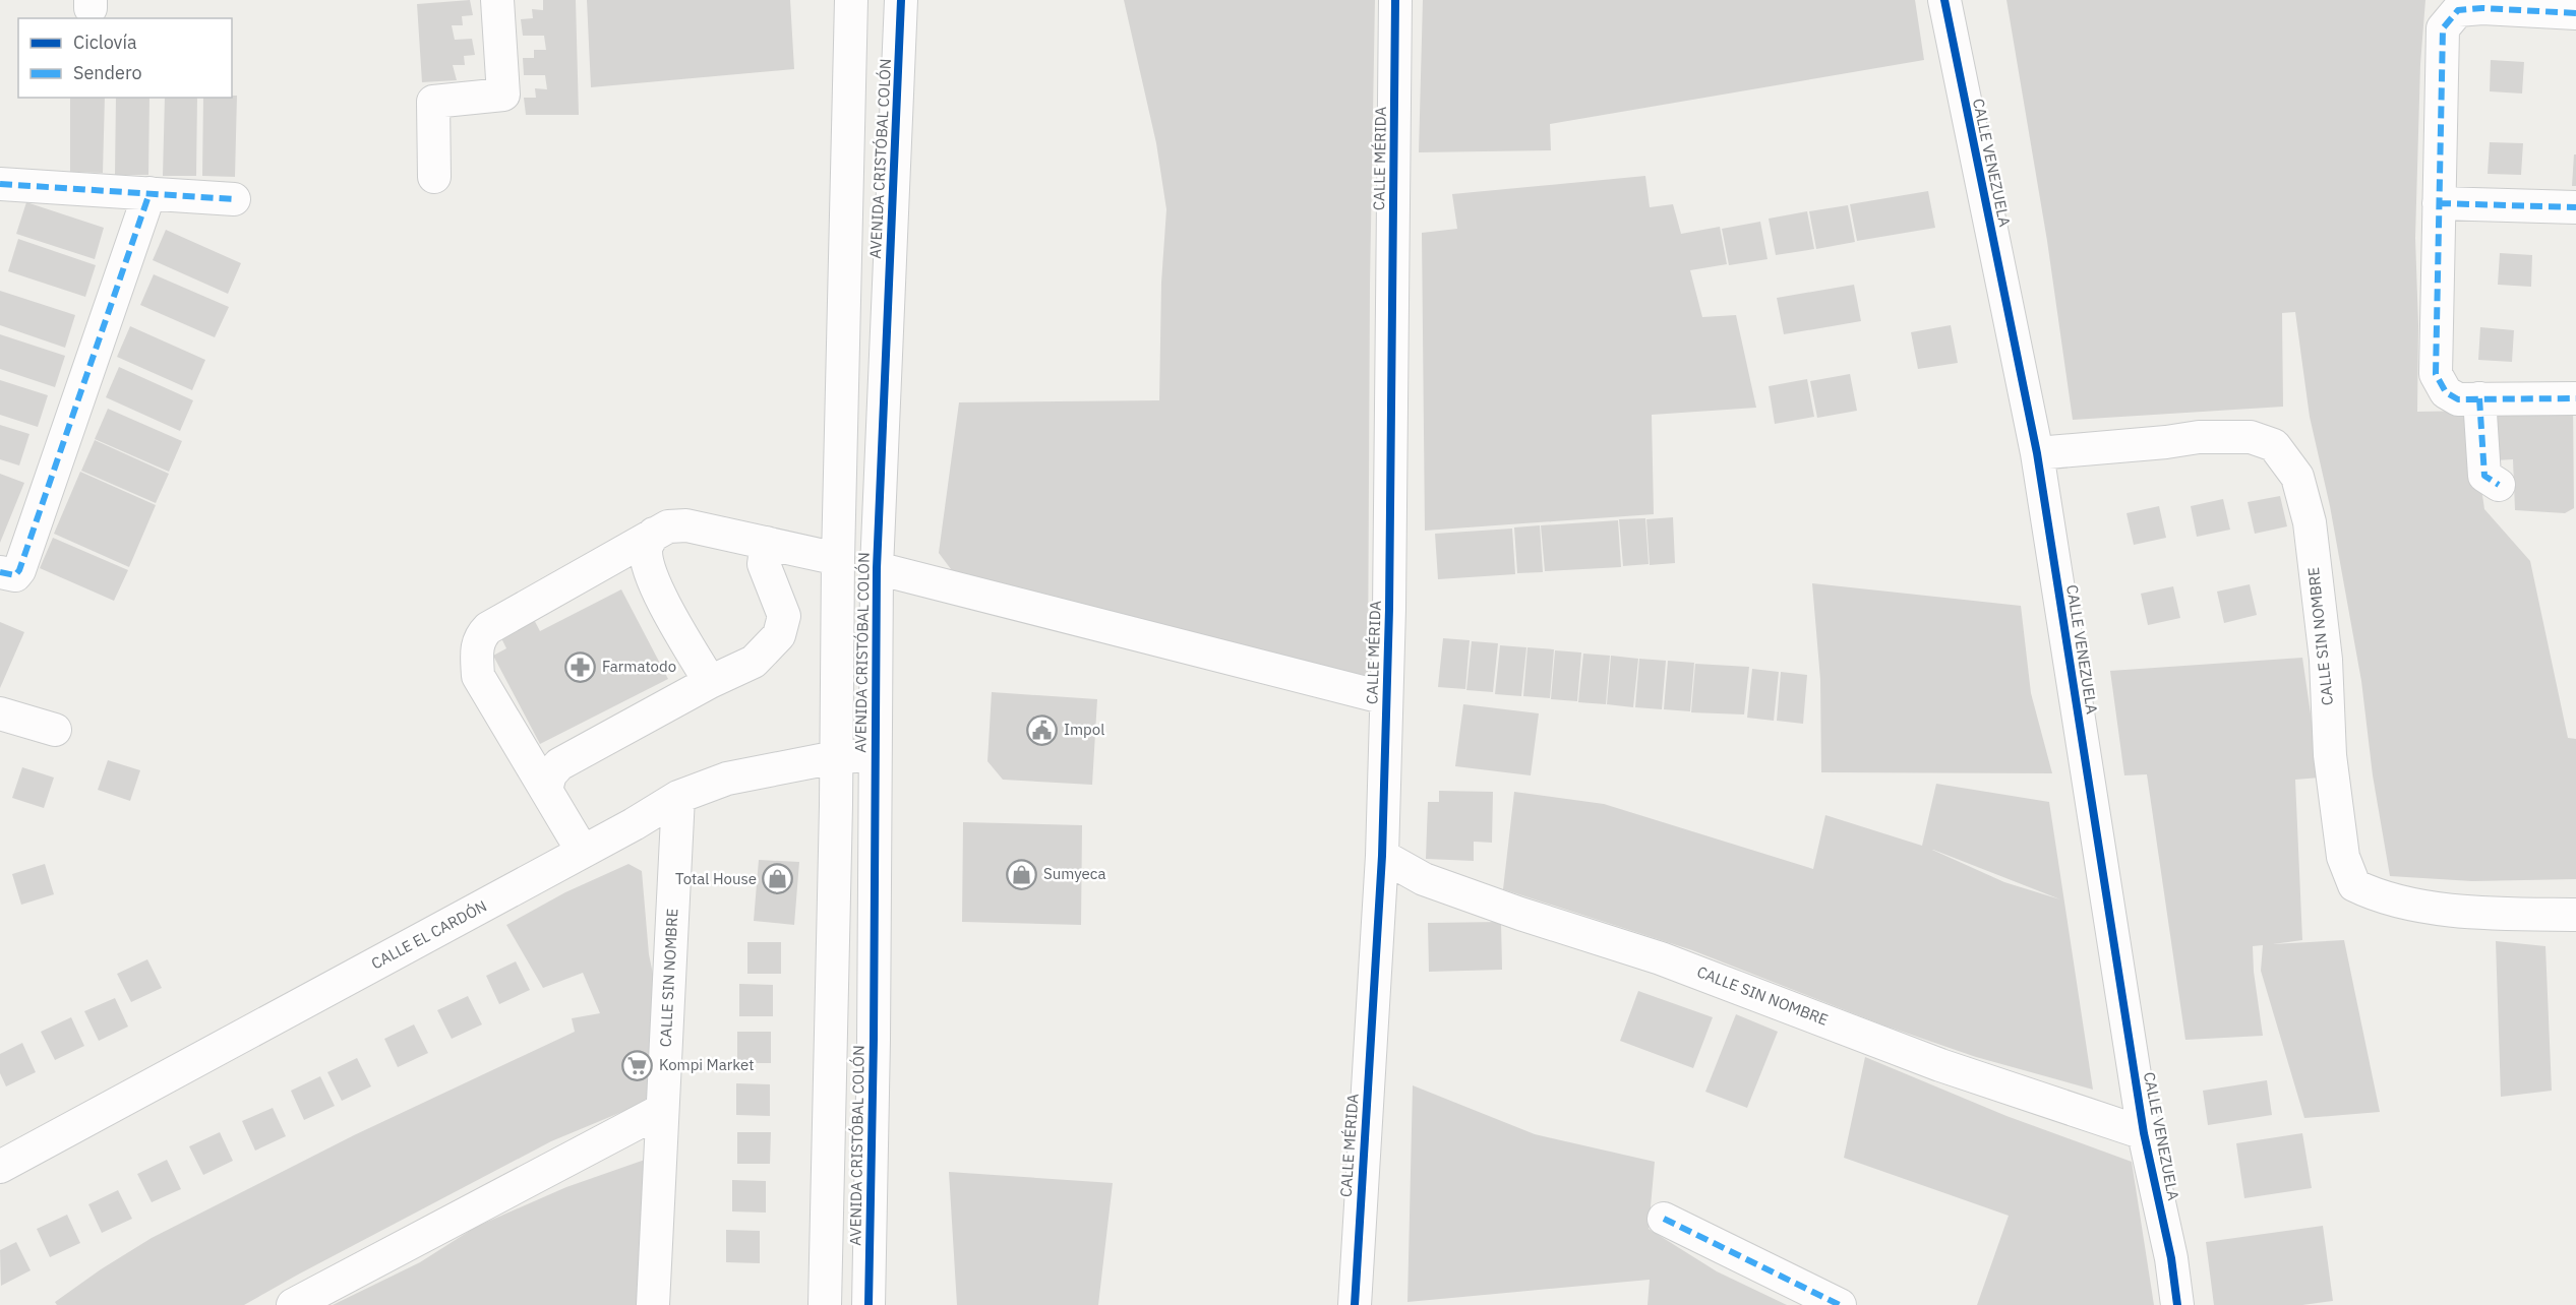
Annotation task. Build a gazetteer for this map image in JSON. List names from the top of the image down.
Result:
{
  "streets": {
    "street": [
      "AVENIDA CRISTÓBAL COLÓN",
      "CALLE MÉRIDA",
      "CALLE VENEZUELA",
      "CALLE SIN NOMBRE",
      "CALLE EL CARDÓN"
    ]
  },
  "crossings": [
    ["AVENIDA CRISTÓBAL COLÓN", "CALLE EL CARDÓN"],
    ["CALLE MÉRIDA", "CALLE SIN NOMBRE"],
    ["CALLE VENEZUELA", "CALLE SIN NOMBRE"],
    ["CALLE SIN NOMBRE", "CALLE EL CARDÓN"]
  ],
  "places": {
    "pharmacy": ["Farmatodo"],
    "public building": ["Impol"],
    "shop": ["Sumyeca", "Total House"],
    "supermarket": ["Kompi Market"]
  },
  "legend": ["Ciclovía", "Sendero"]
}
